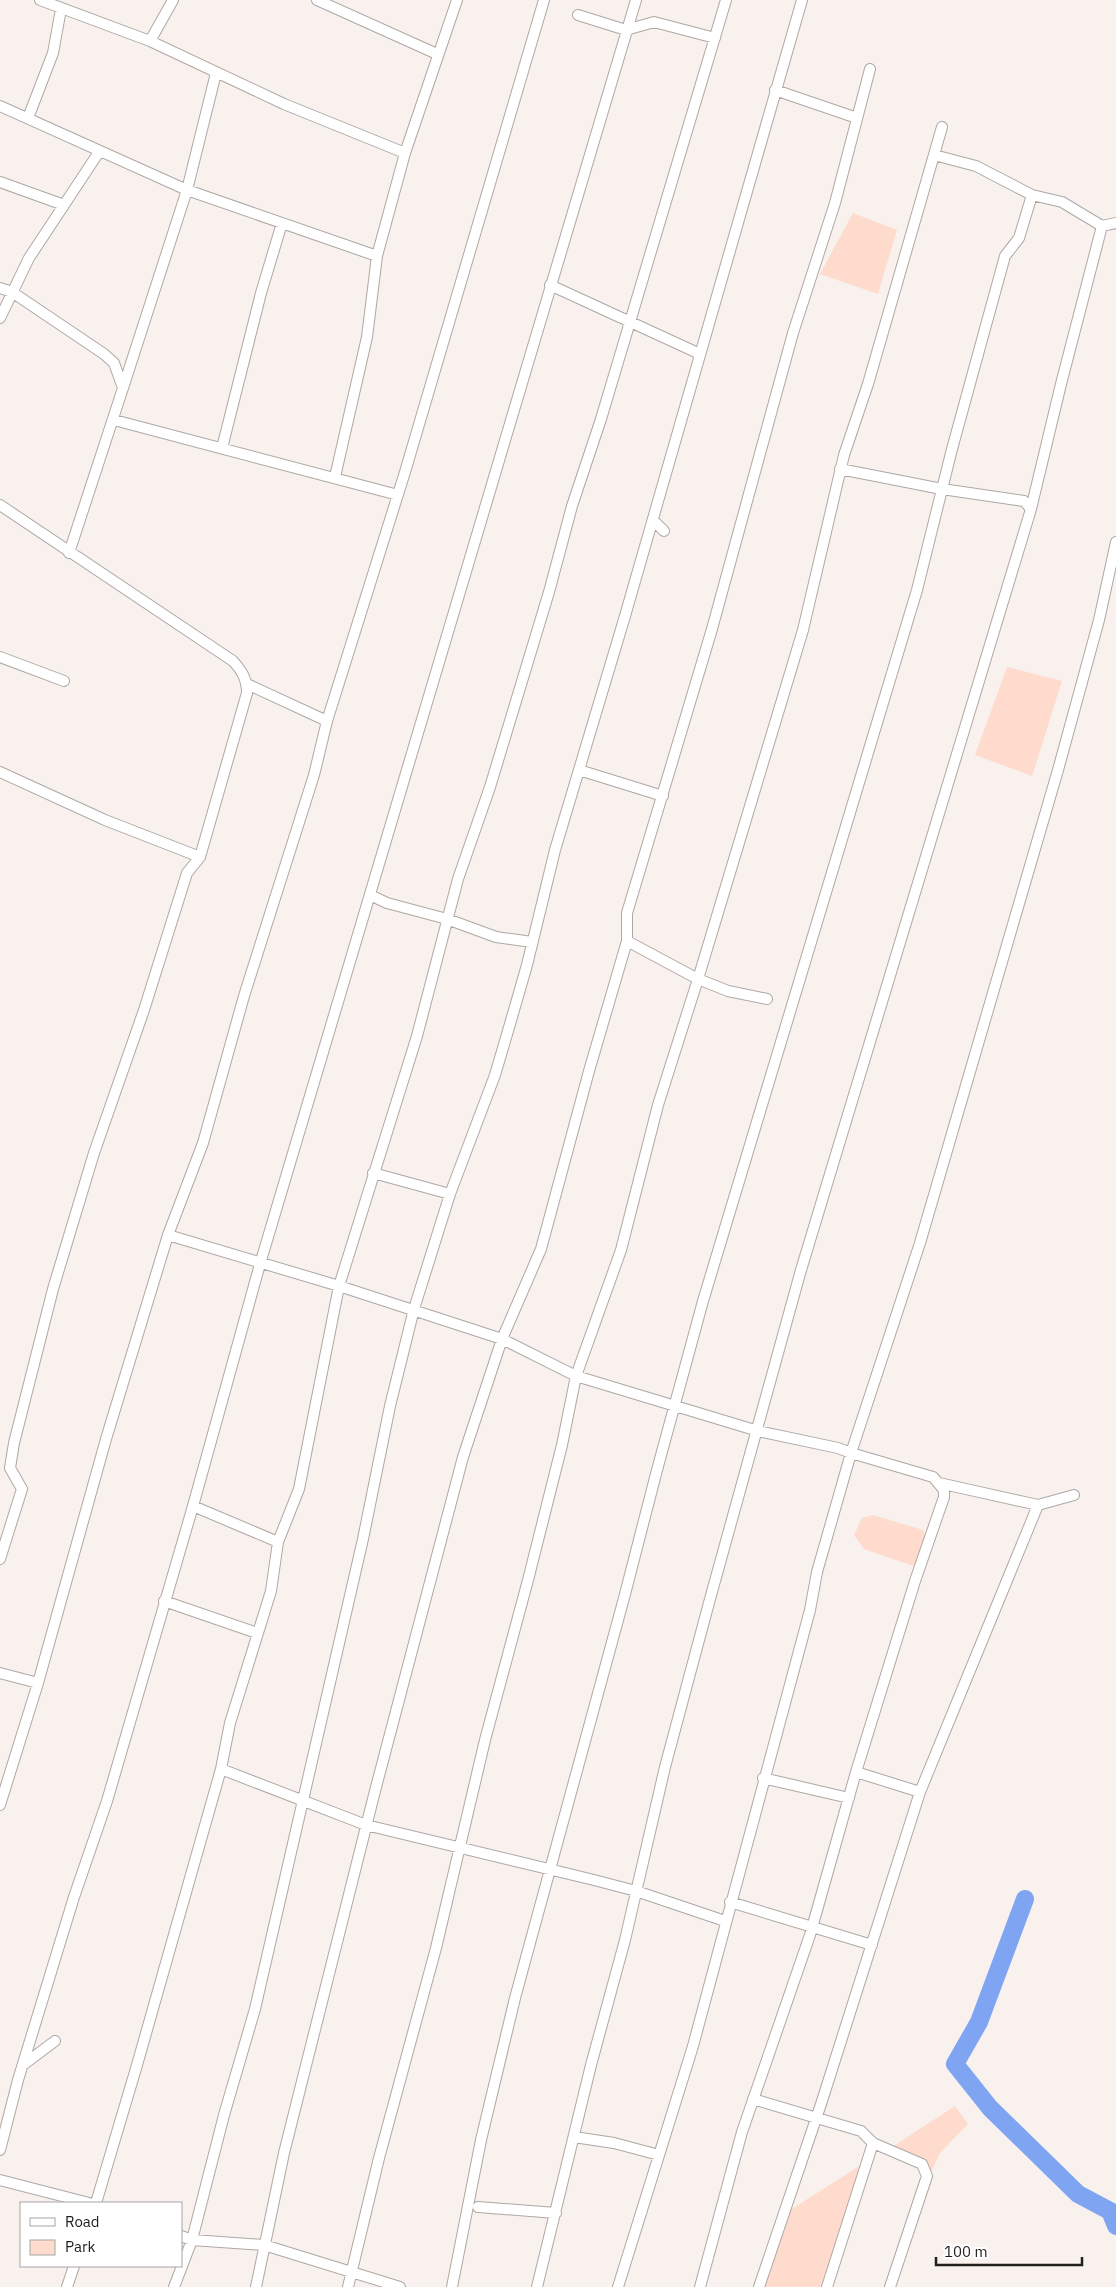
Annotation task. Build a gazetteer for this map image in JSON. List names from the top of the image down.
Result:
{
  "legend": ["Road", "Park"],
  "scale_bar": "100 m"
}
